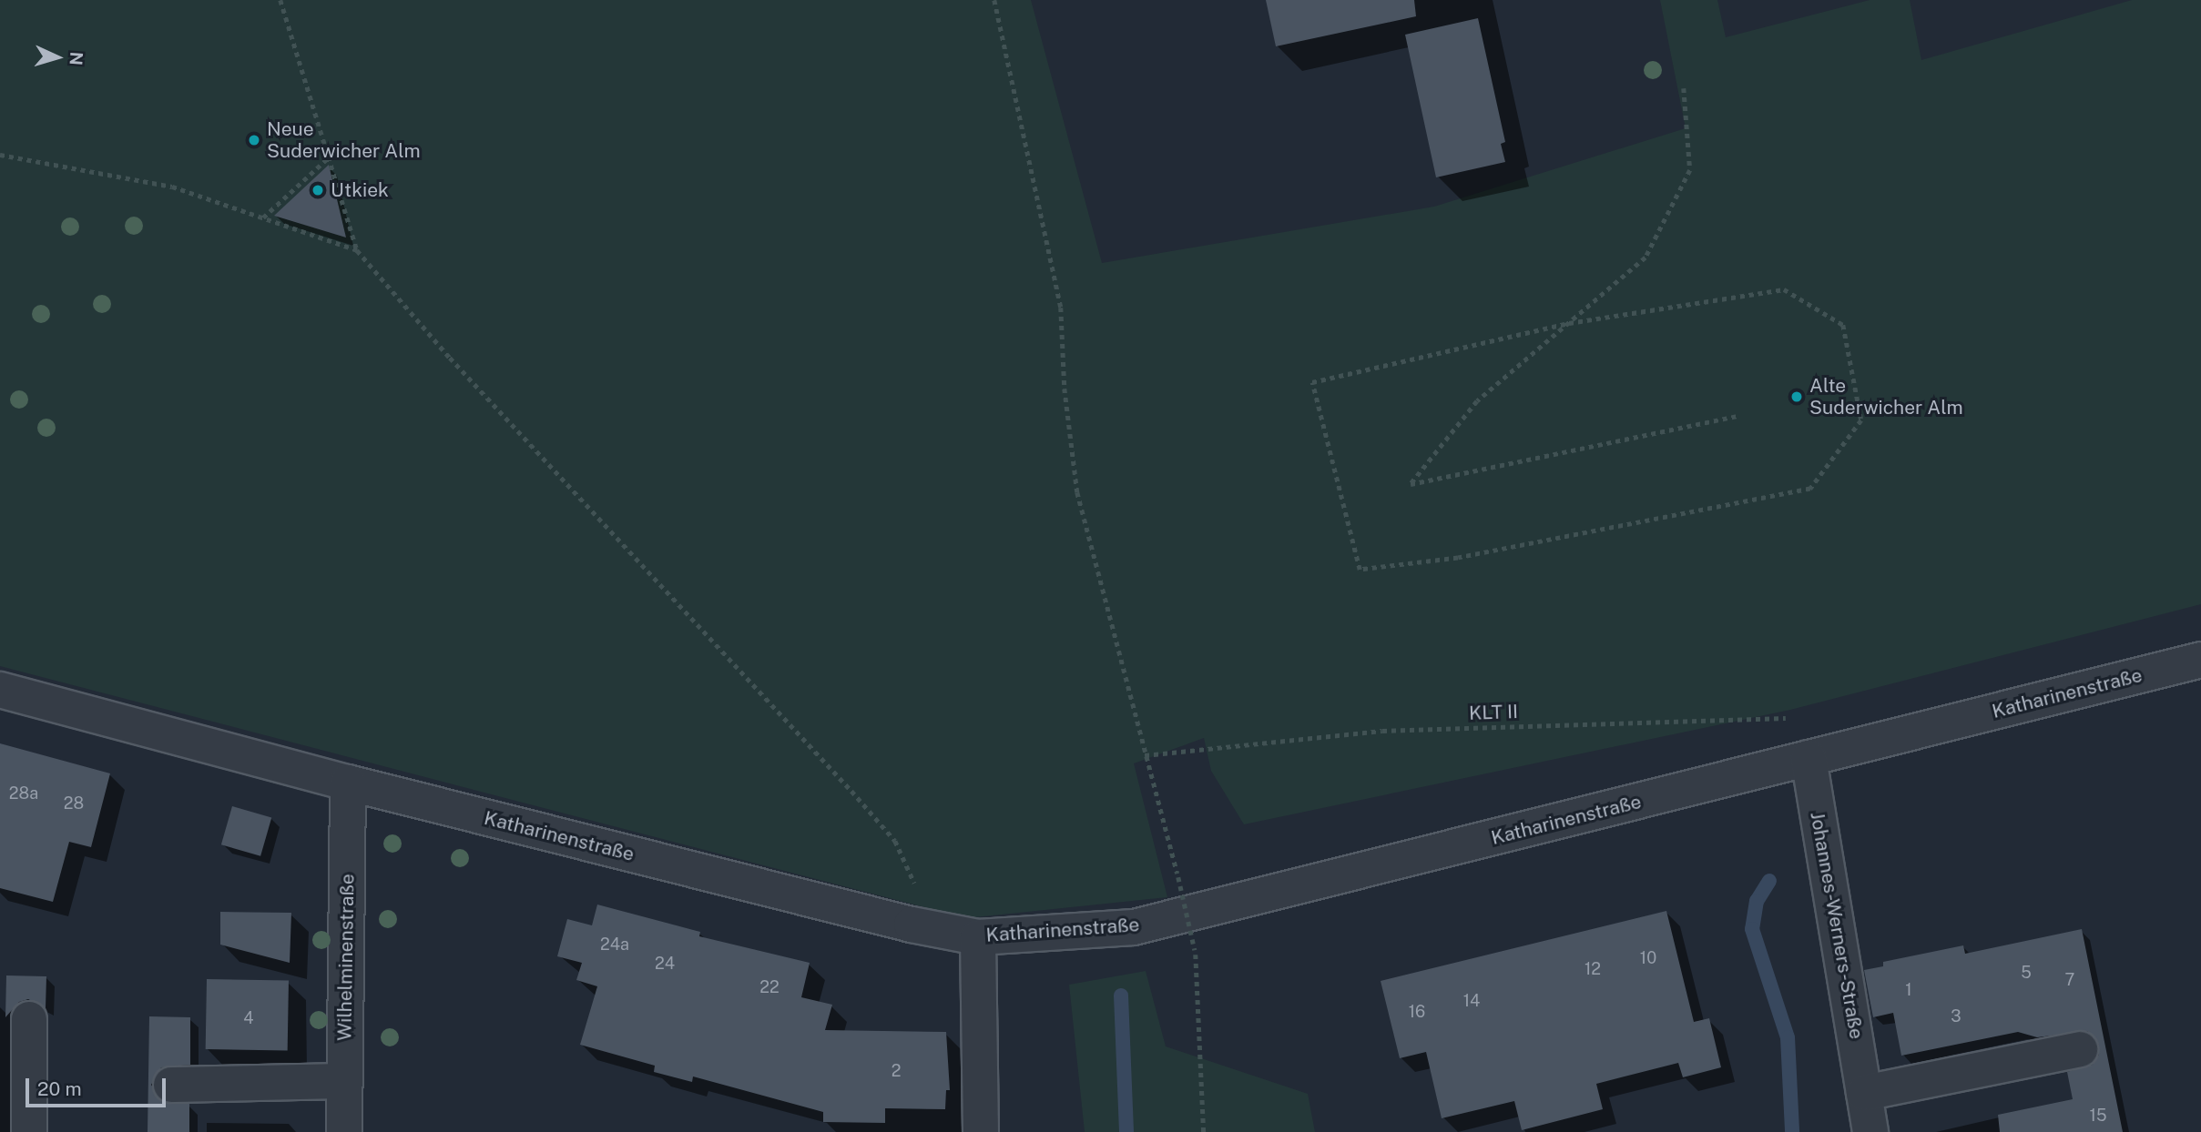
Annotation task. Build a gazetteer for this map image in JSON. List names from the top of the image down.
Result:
{
  "streets": {
    "street": ["Katharinenstraße", "Johannes-Werners-Straße", "Wilhelminenstraße"],
    "path": ["KLT II"]
  },
  "crossings": [
    ["Katharinenstraße", "KLT II"],
    ["Katharinenstraße", "Johannes-Werners-Straße"],
    ["Katharinenstraße", "Wilhelminenstraße"],
    ["KLT II", "Johannes-Werners-Straße"]
  ],
  "places": ["Neue Suderwicher Alm", "Utkiek", "Alte Suderwicher Alm"],
  "house_numbers": [
    "28a",
    "28",
    "24a",
    "10",
    "24",
    "12",
    "5",
    "7",
    "22",
    "1",
    "14",
    "16",
    "3",
    "4",
    "2",
    "15"
  ],
  "scale_bar": "20 m",
  "north": "right"
}
